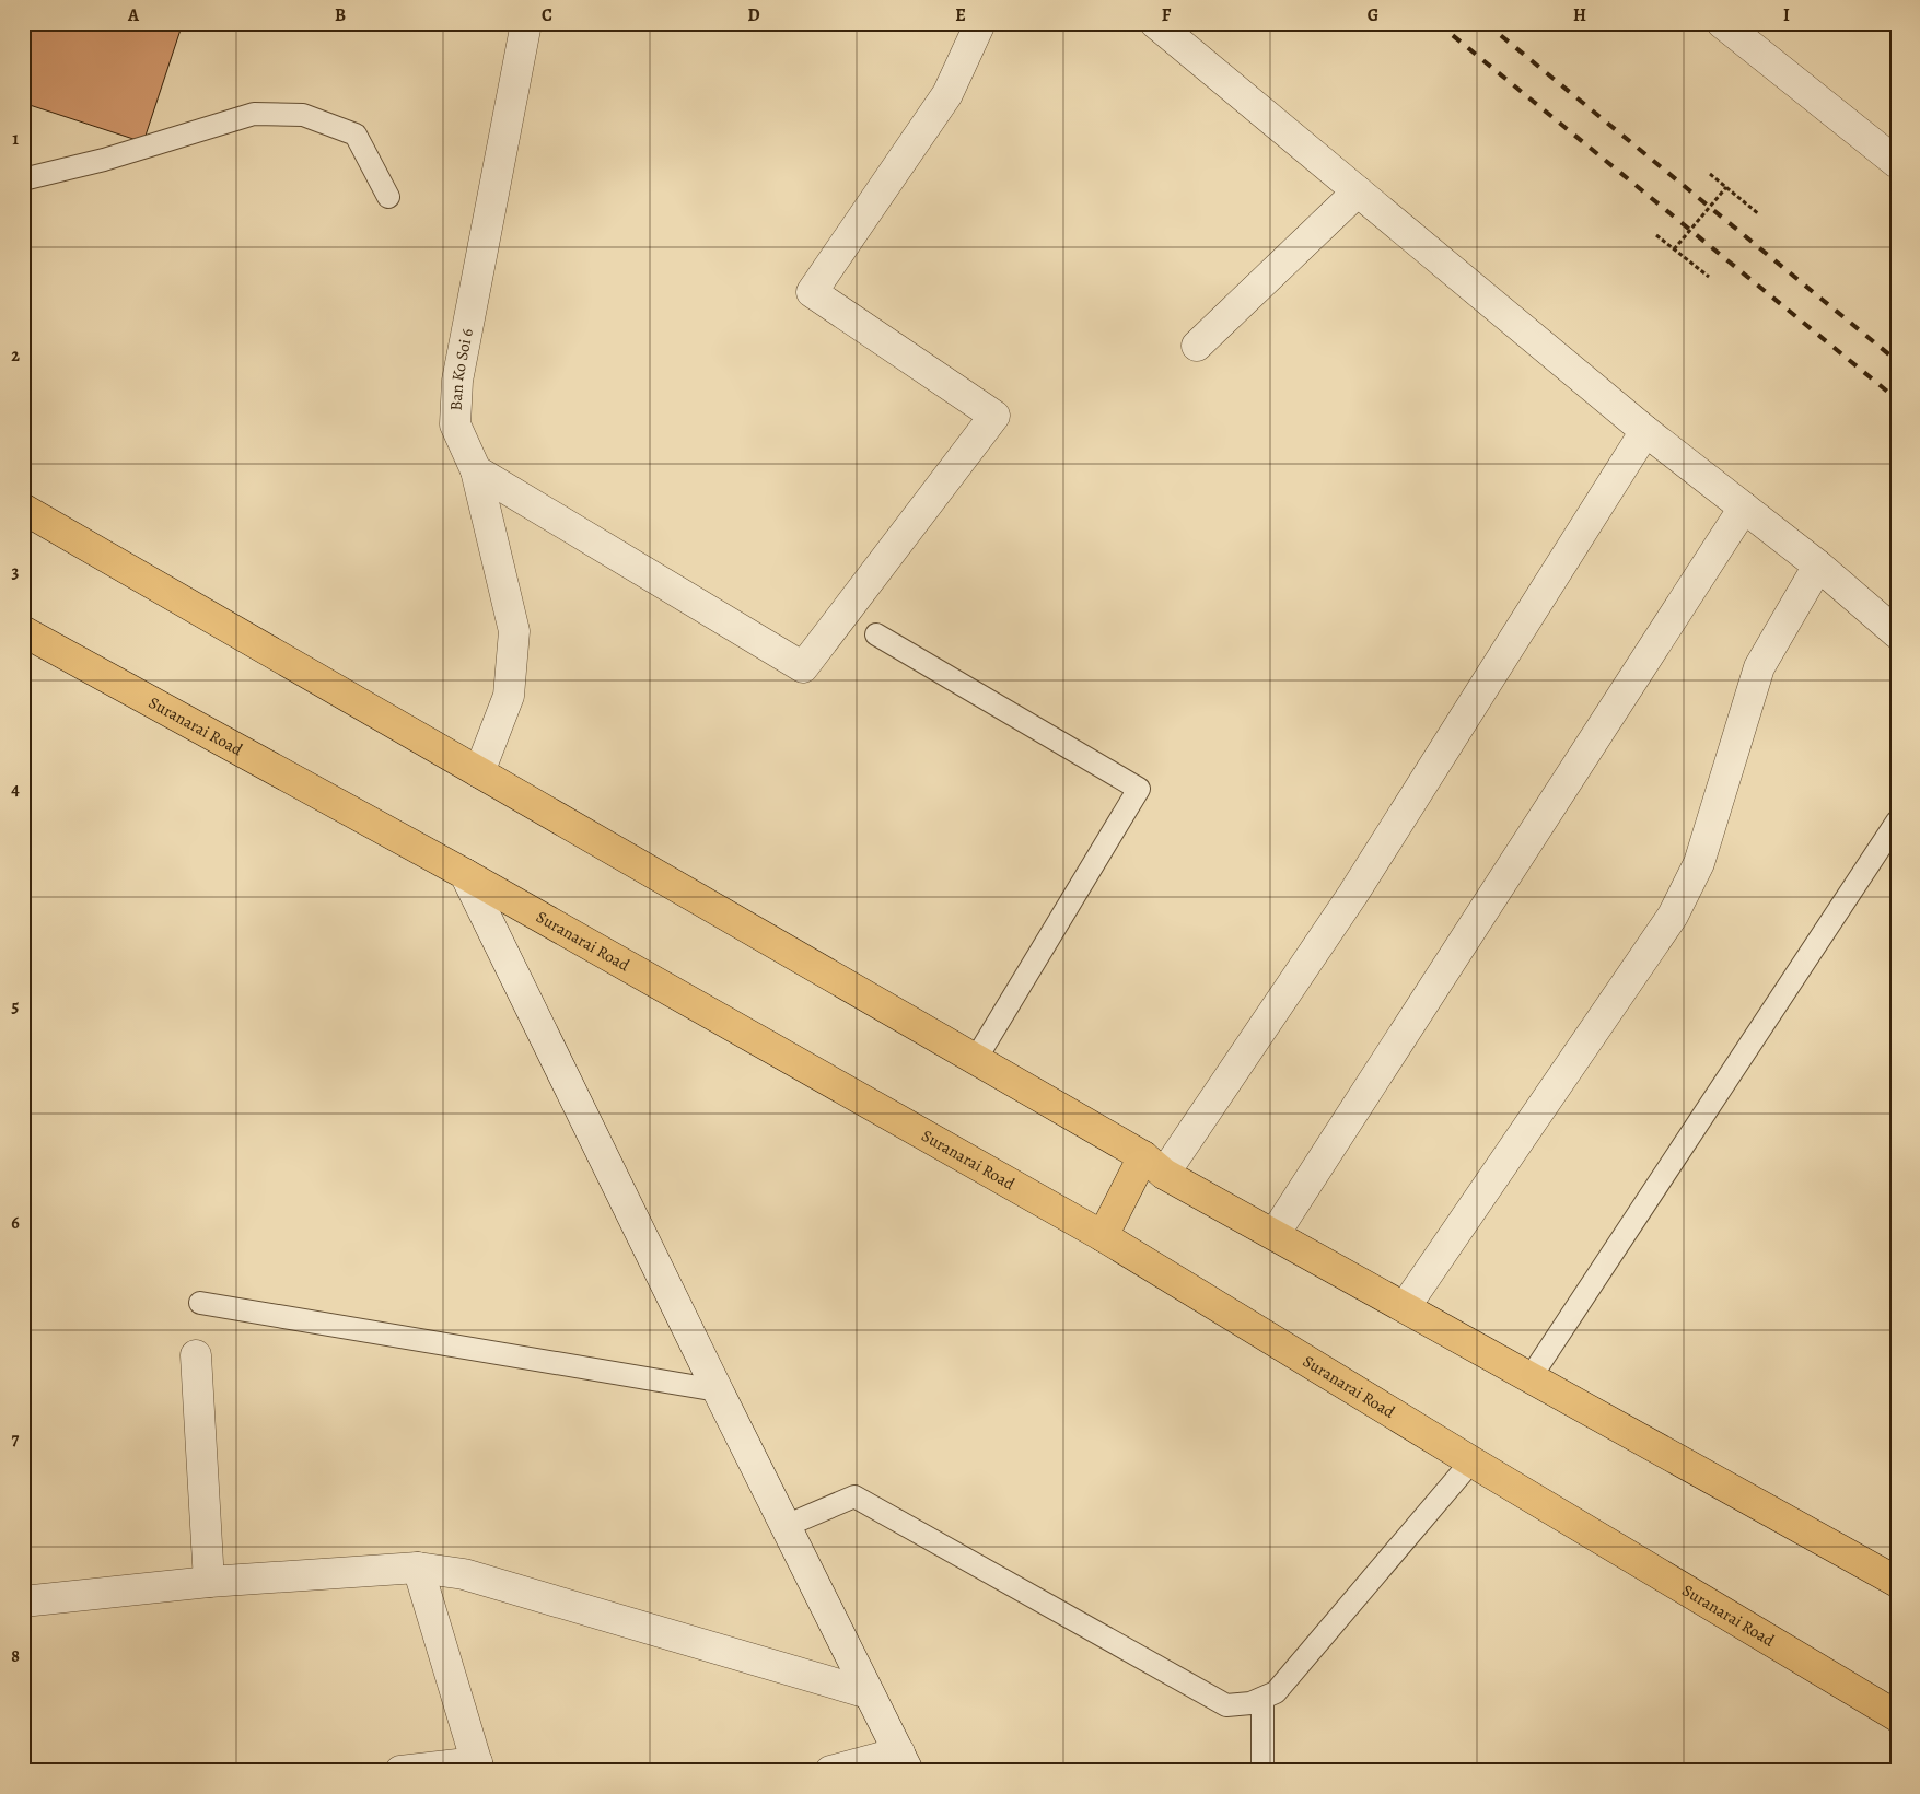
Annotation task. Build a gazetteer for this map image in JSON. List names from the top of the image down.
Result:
{
  "streets": {
    "main road": ["Suranarai Road"],
    "street": ["Ban Ko Soi 6"]
  },
  "grid": {
    "columns": [
      "A",
      "B",
      "C",
      "D",
      "E",
      "F",
      "G",
      "H",
      "I"
    ],
    "rows": [
      "1",
      "2",
      "3",
      "4",
      "5",
      "6",
      "7",
      "8"
    ]
  }
}
